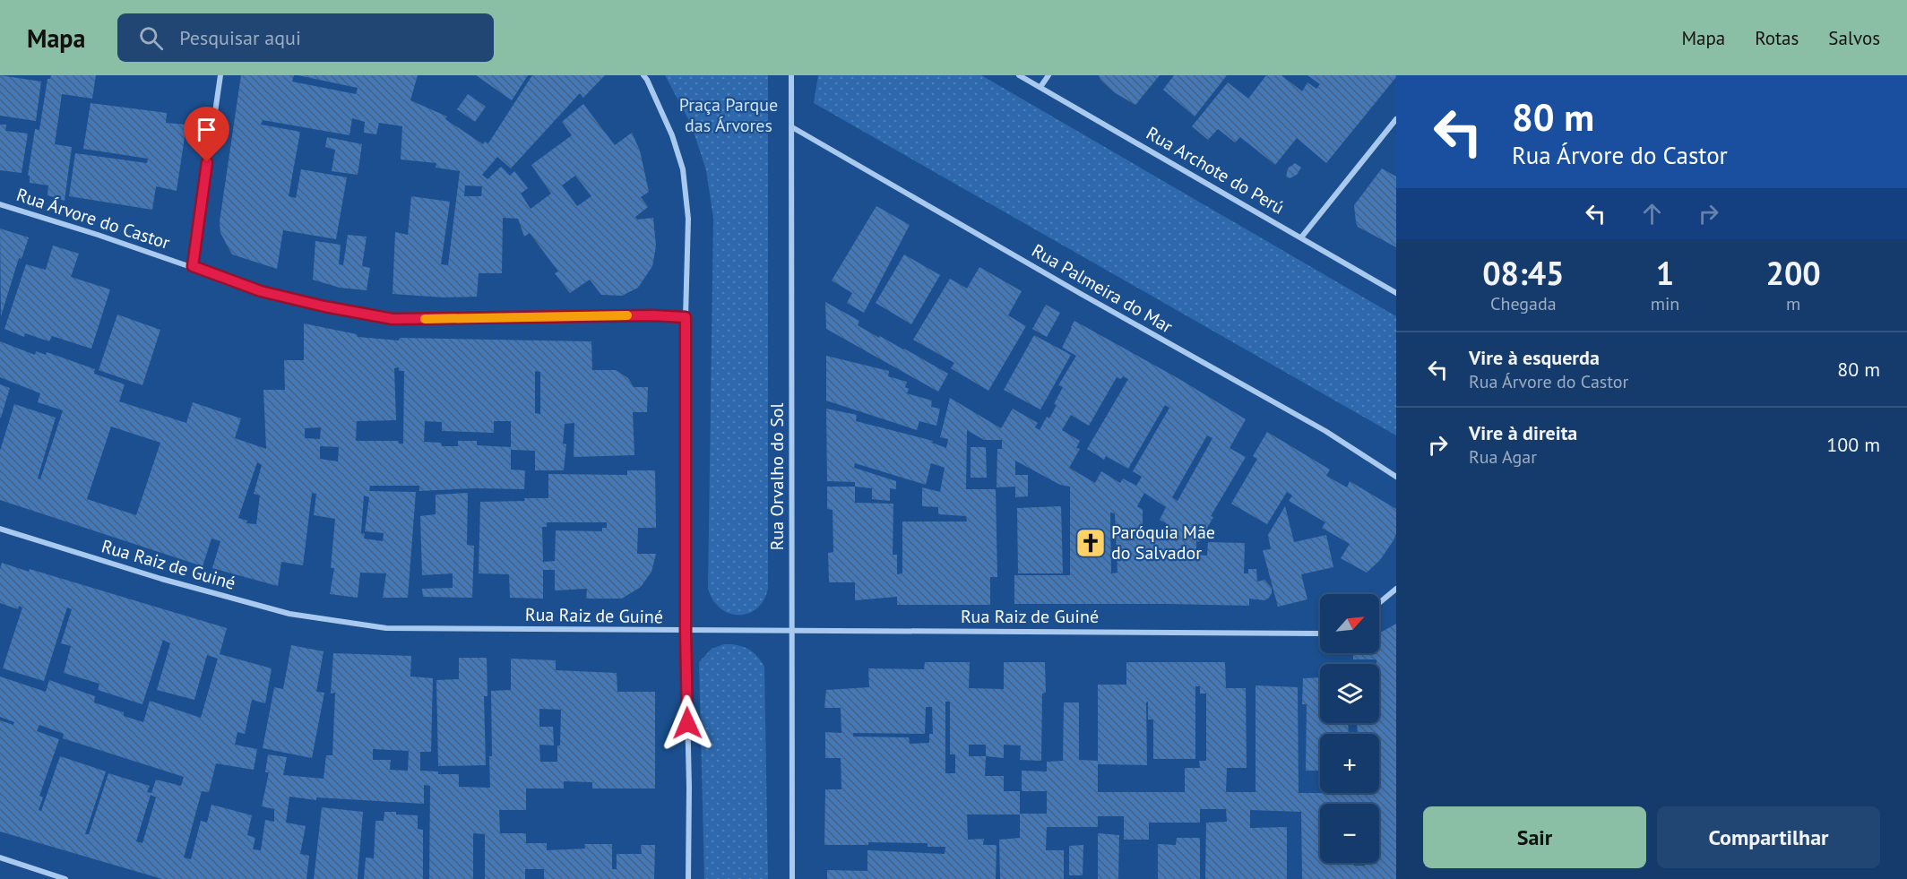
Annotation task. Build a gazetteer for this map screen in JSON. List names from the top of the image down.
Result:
{
  "streets": {
    "street": [
      "Rua Archote do Perú",
      "Rua Árvore do Castor",
      "Rua Palmeira do Mar",
      "Rua Orvalho do Sol",
      "Rua Raiz de Guiné"
    ]
  },
  "crossings": [
    ["Rua Palmeira do Mar", "Rua Orvalho do Sol"],
    ["Rua Orvalho do Sol", "Rua Raiz de Guiné"]
  ],
  "parks": ["Praça Parque das Árvores"],
  "places": {
    "church": ["Paróquia Mãe do Salvador"]
  },
  "north": "top right",
  "page": {
    "header": "Mapa",
    "search": "Pesquisar aqui",
    "nav": ["Mapa", "Rotas", "Salvos"],
    "turn": ["80 m", "Rua Árvore do Castor"],
    "eta": [
      "08:45",
      "Chegada",
      "1",
      "min",
      "200",
      "m"
    ],
    "list": [
      {
        "name": "Vire à esquerda",
        "note": "Rua Árvore do Castor",
        "value": "80 m"
      },
      {
        "name": "Vire à direita",
        "note": "Rua Agar",
        "value": "100 m"
      }
    ],
    "map_buttons": ["+", "−"],
    "buttons": ["Sair", "Compartilhar"]
  }
}
